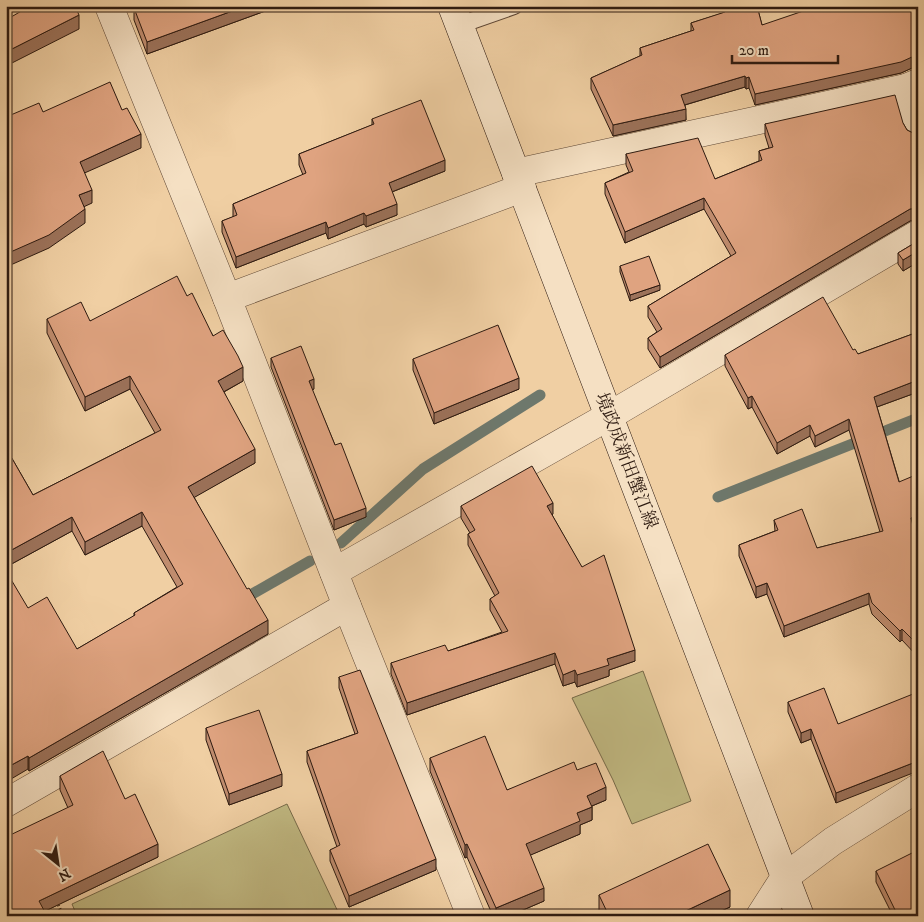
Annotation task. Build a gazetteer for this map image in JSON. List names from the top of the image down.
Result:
{
  "streets": {
    "street": ["境政成新田蟹江線"]
  },
  "scale_bar": "20 m",
  "north": "bottom right"
}
